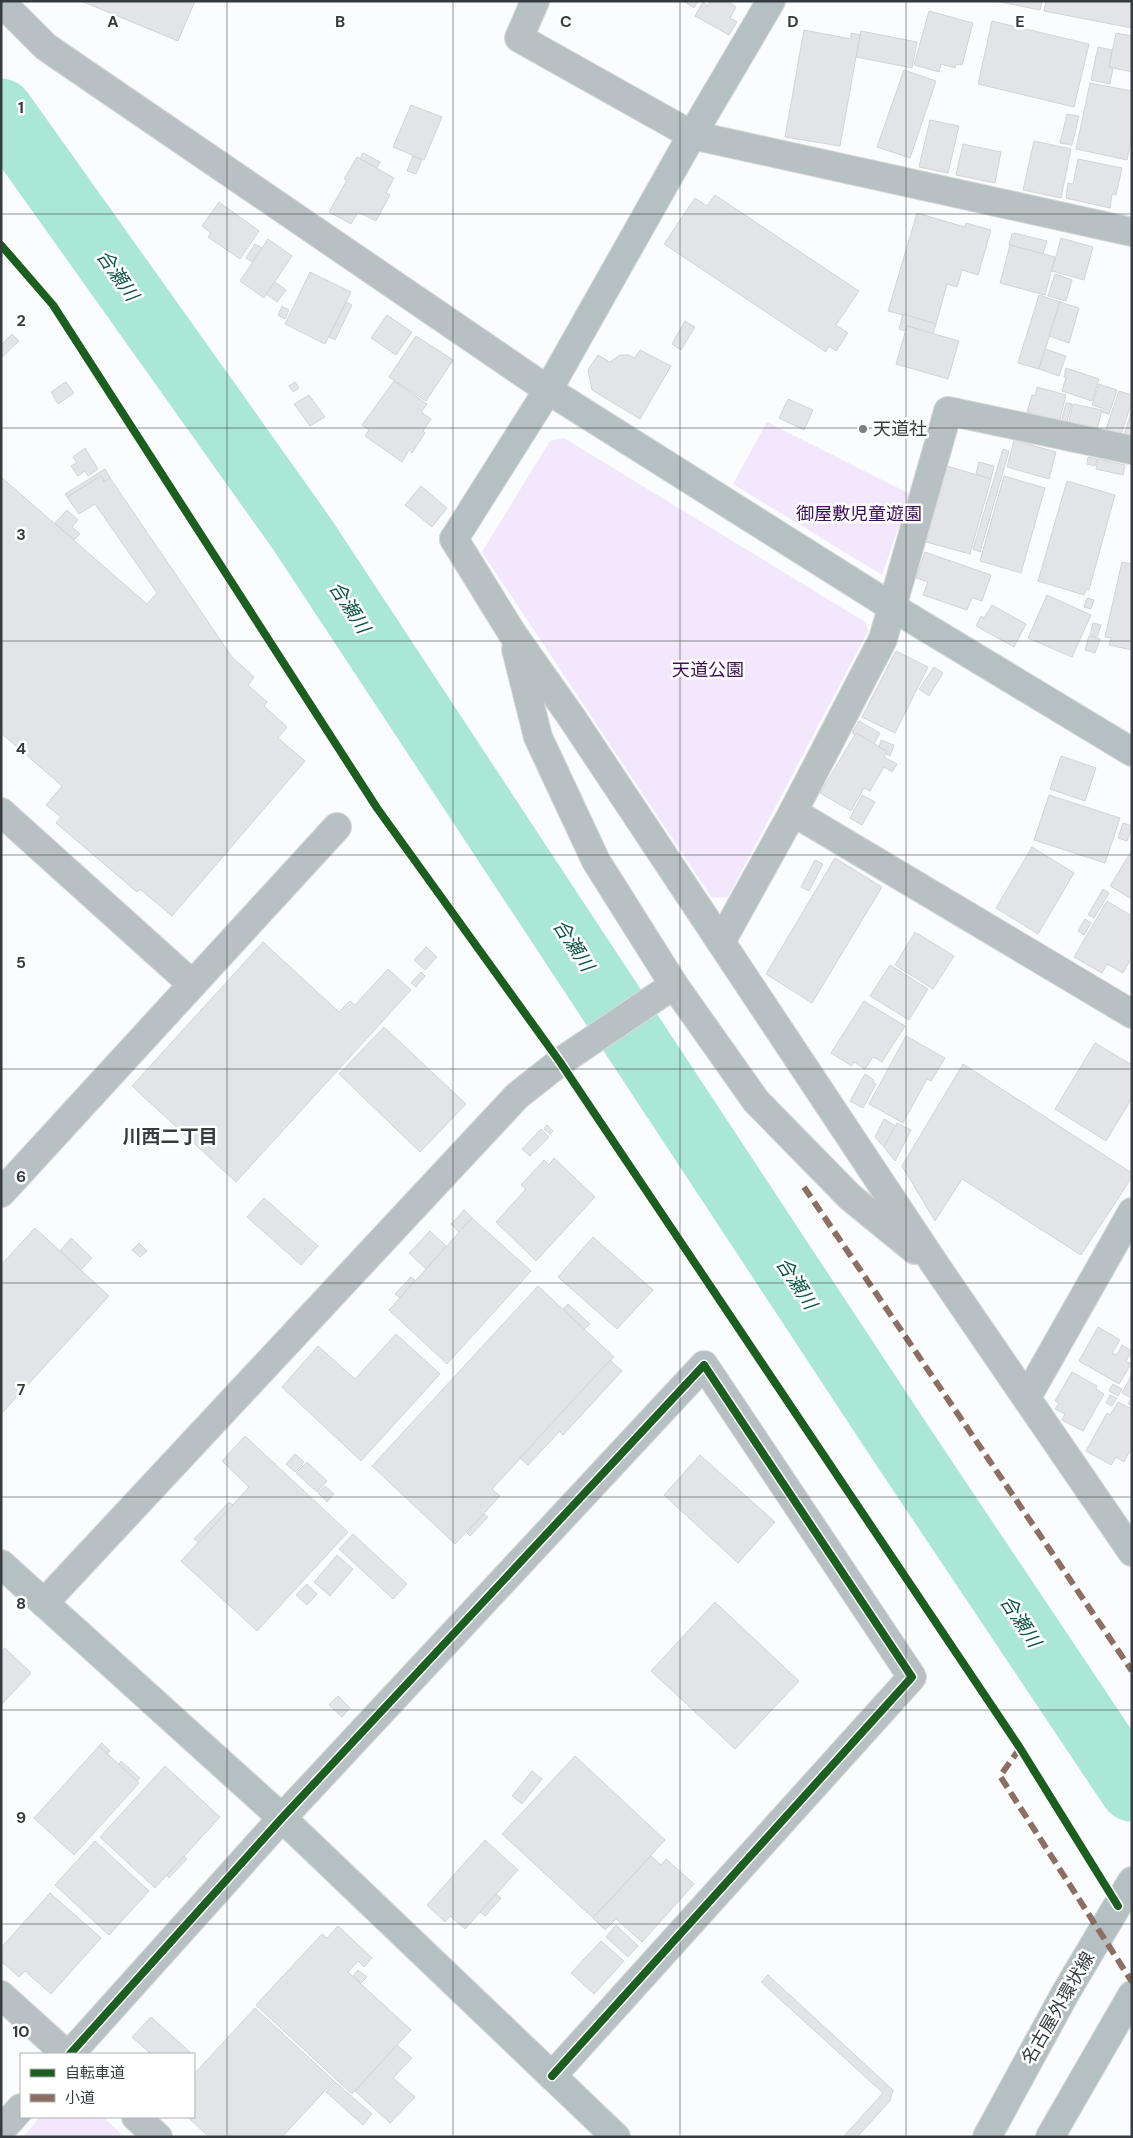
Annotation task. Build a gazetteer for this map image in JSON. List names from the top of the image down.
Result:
{
  "streets": {
    "street": ["名古屋外環状線"]
  },
  "districts": ["川西二丁目"],
  "water": ["合瀬川"],
  "parks": ["御屋敷児童遊園", "天道公園"],
  "places": ["天道社"],
  "legend": ["自転車道", "小道"],
  "grid": {
    "columns": [
      "A",
      "B",
      "C",
      "D",
      "E"
    ],
    "rows": [
      "1",
      "2",
      "3",
      "4",
      "5",
      "6",
      "7",
      "8",
      "9",
      "10"
    ]
  }
}
